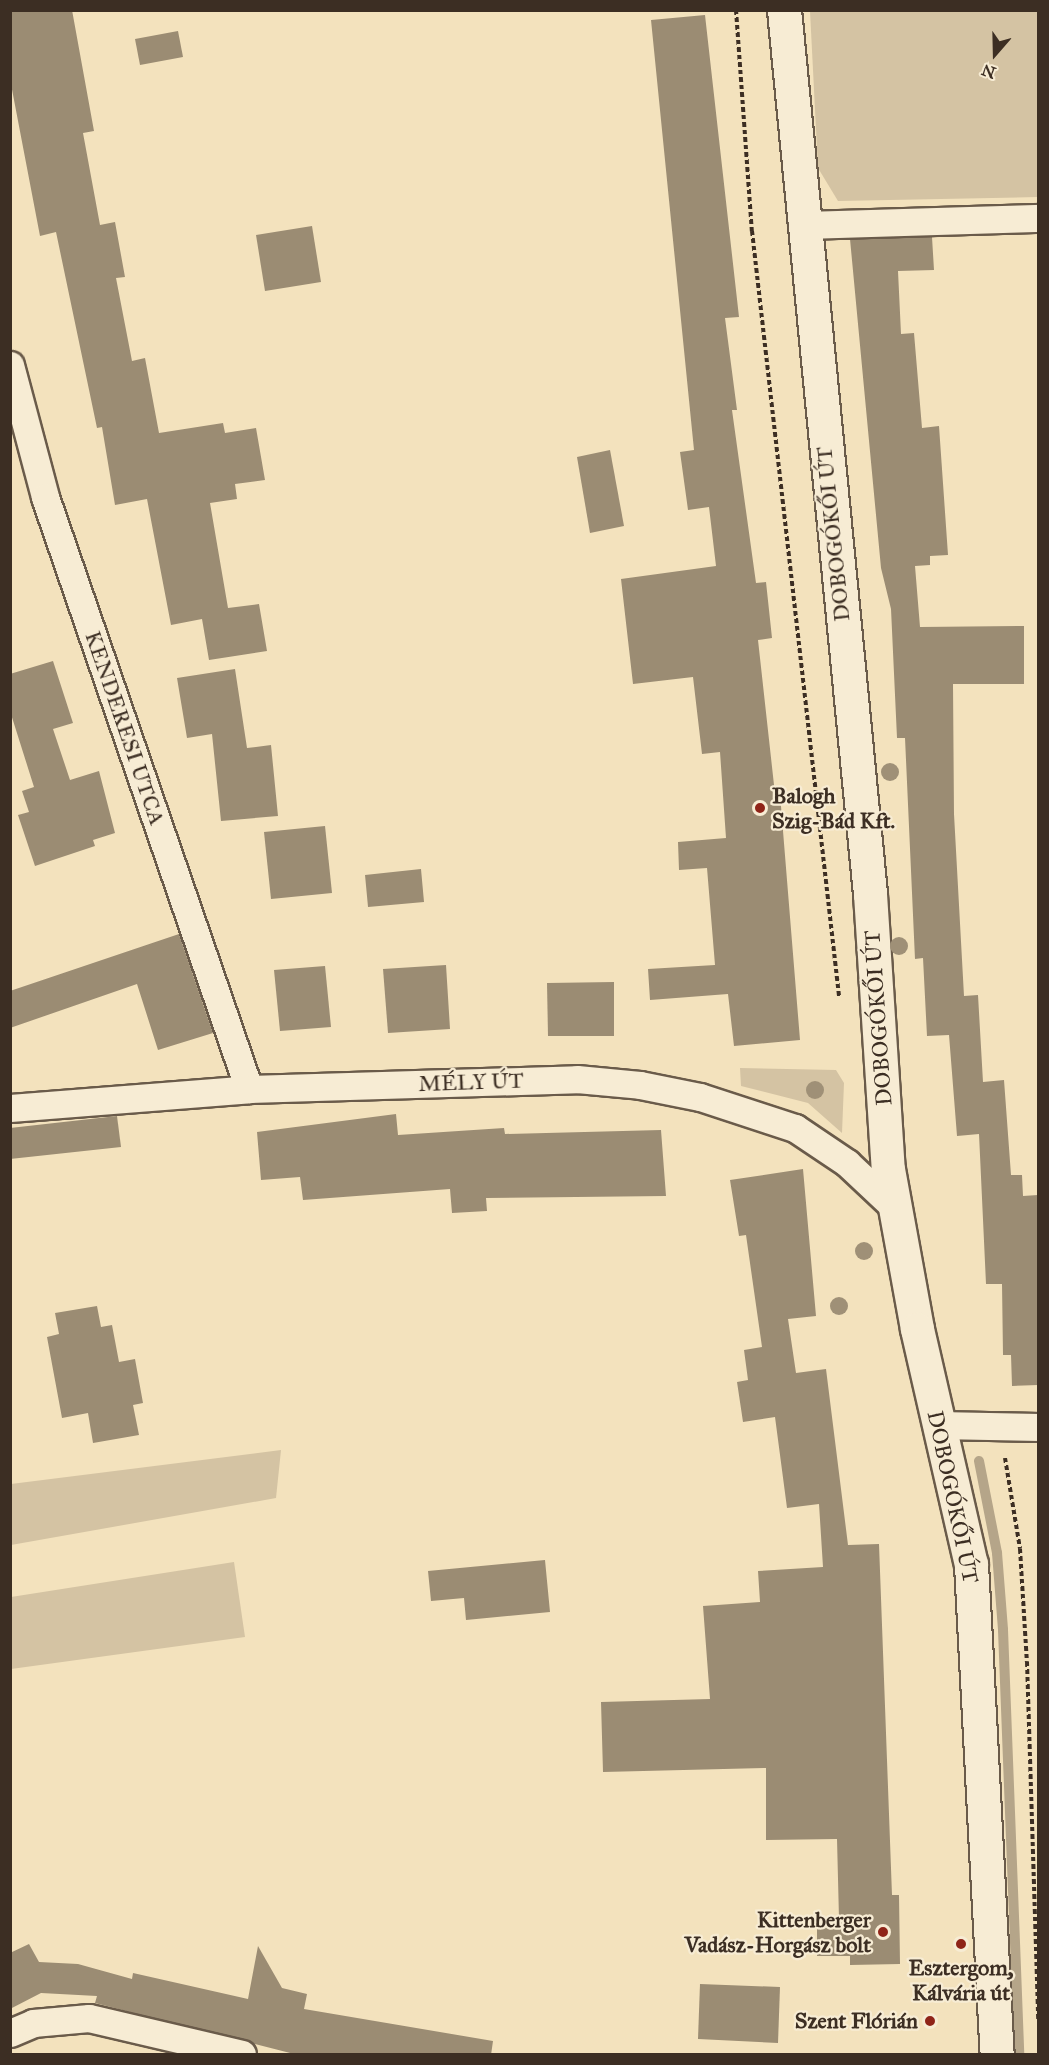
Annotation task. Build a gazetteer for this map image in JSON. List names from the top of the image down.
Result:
{
  "streets": {
    "main road": ["DOBOGÓKŐI ÚT"],
    "street": ["KENDERESI UTCA", "MÉLY ÚT"]
  },
  "crossings": [
    ["DOBOGÓKŐI ÚT", "MÉLY ÚT"],
    ["KENDERESI UTCA", "MÉLY ÚT"]
  ],
  "places": [
    "Balogh Szig-Bád Kft.",
    "Kittenberger Vadász-Horgász bolt",
    "Esztergom, Kálvária út",
    "Szent Flórián"
  ],
  "north": "bottom"
}
